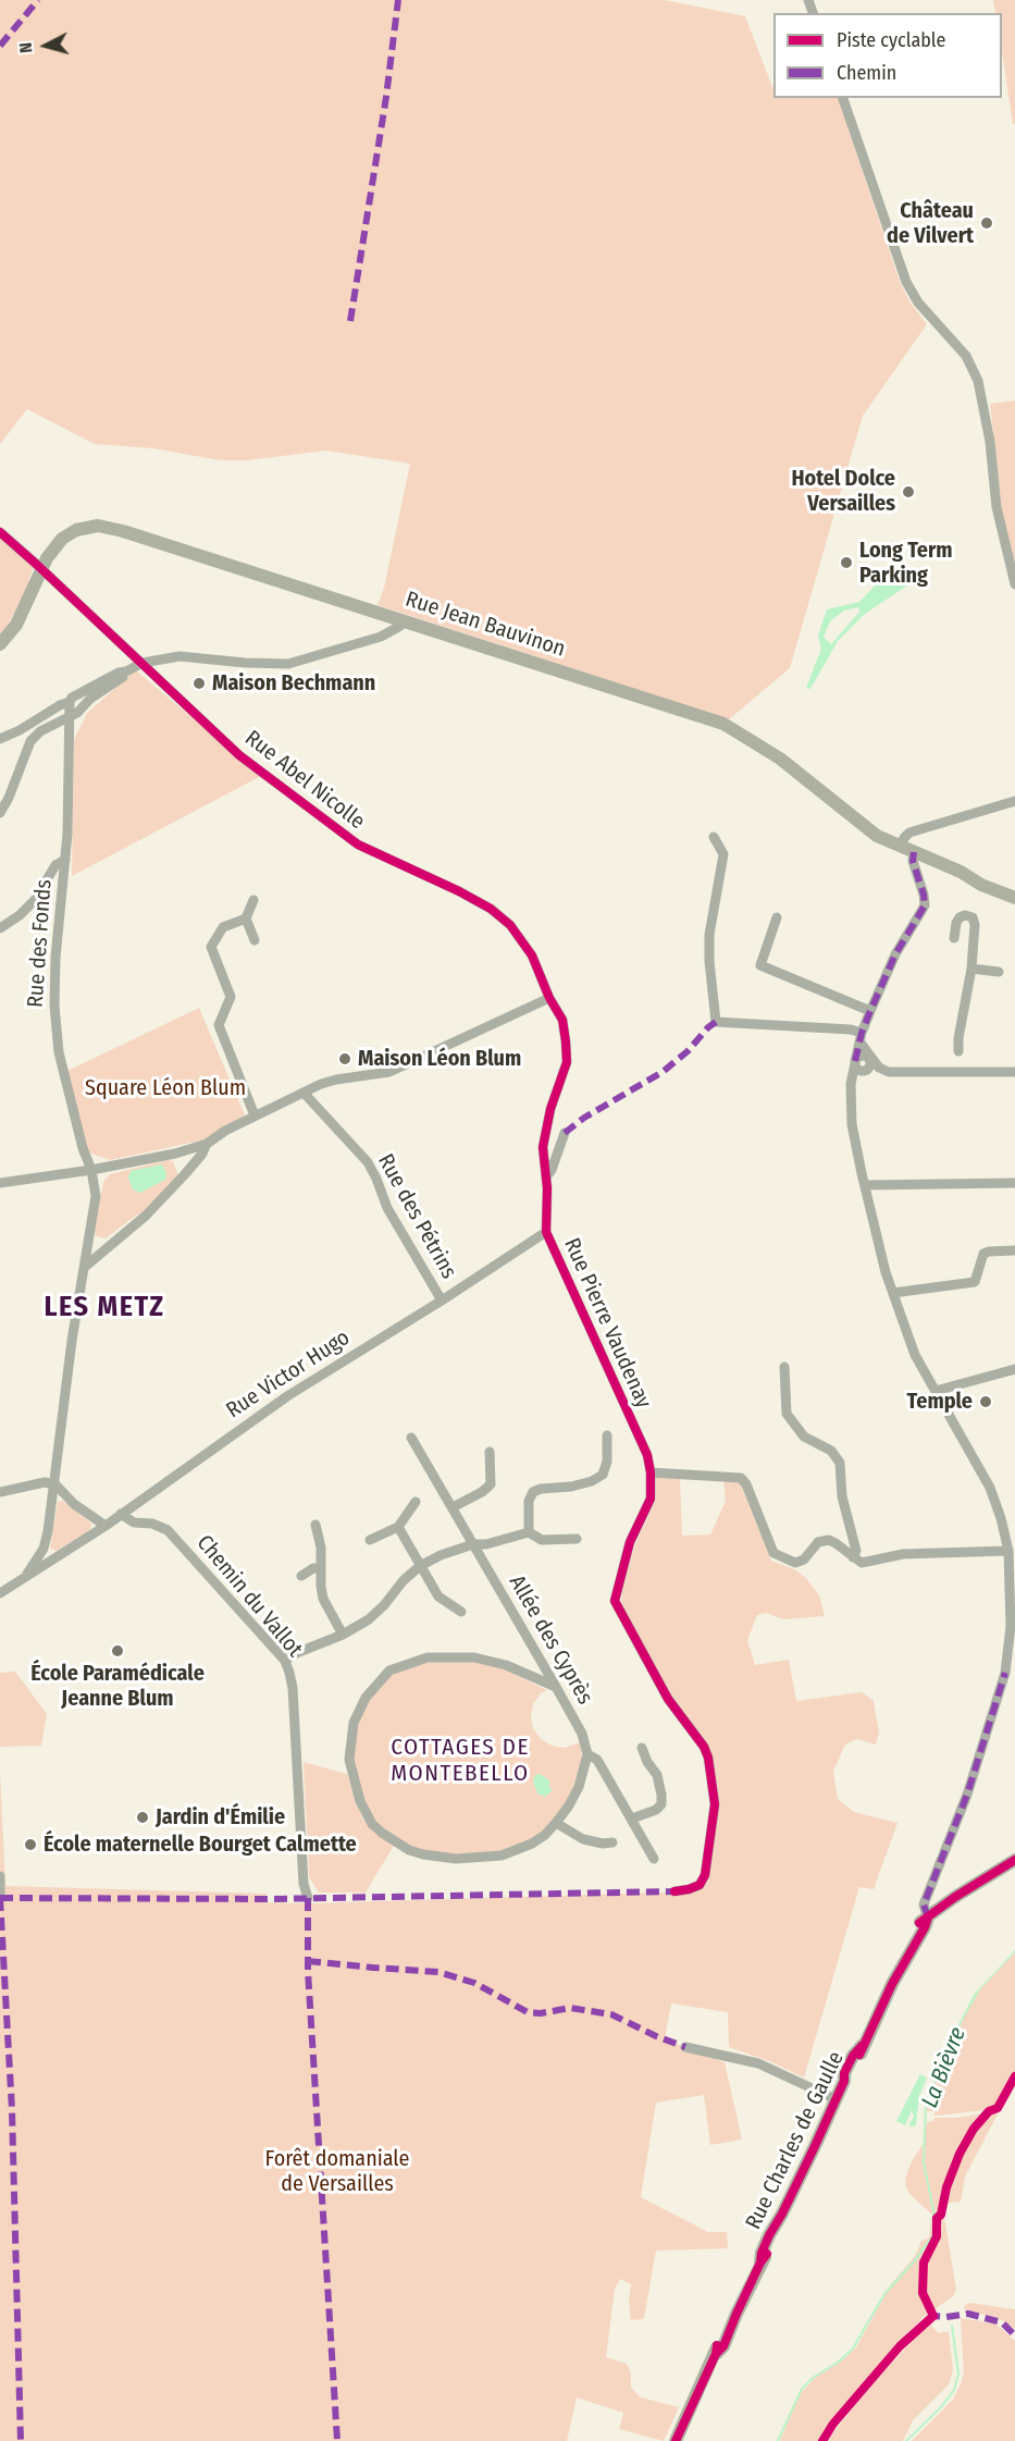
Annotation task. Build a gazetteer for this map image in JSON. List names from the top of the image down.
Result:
{
  "streets": {
    "main road": ["Rue Jean Bauvinon", "Rue Charles de Gaulle"],
    "street": [
      "Rue Abel Nicolle",
      "Rue des Fonds",
      "Rue des Pétrins",
      "Rue Pierre Vaudenay",
      "Rue Victor Hugo",
      "Chemin du Vallot",
      "Allée des Cyprès"
    ]
  },
  "crossings": [
    ["Rue Jean Bauvinon", "Rue Abel Nicolle"],
    ["Rue Abel Nicolle", "Rue Pierre Vaudenay"],
    ["Rue des Pétrins", "Rue Victor Hugo"],
    ["Rue Pierre Vaudenay", "Rue Victor Hugo"],
    ["Rue Victor Hugo", "Chemin du Vallot"]
  ],
  "districts": ["LES METZ", "COTTAGES DE MONTEBELLO"],
  "water": ["La Bièvre"],
  "parks": ["Square Léon Blum", "Forêt domaniale de Versailles"],
  "places": [
    "Château de Vilvert",
    "Hotel Dolce Versailles",
    "Long Term Parking",
    "Maison Bechmann",
    "Maison Léon Blum",
    "Temple",
    "École Paramédicale Jeanne Blum",
    "Jardin d'Émilie",
    "École maternelle Bourget Calmette"
  ],
  "legend": ["Piste cyclable", "Chemin"],
  "north": "left"
}
